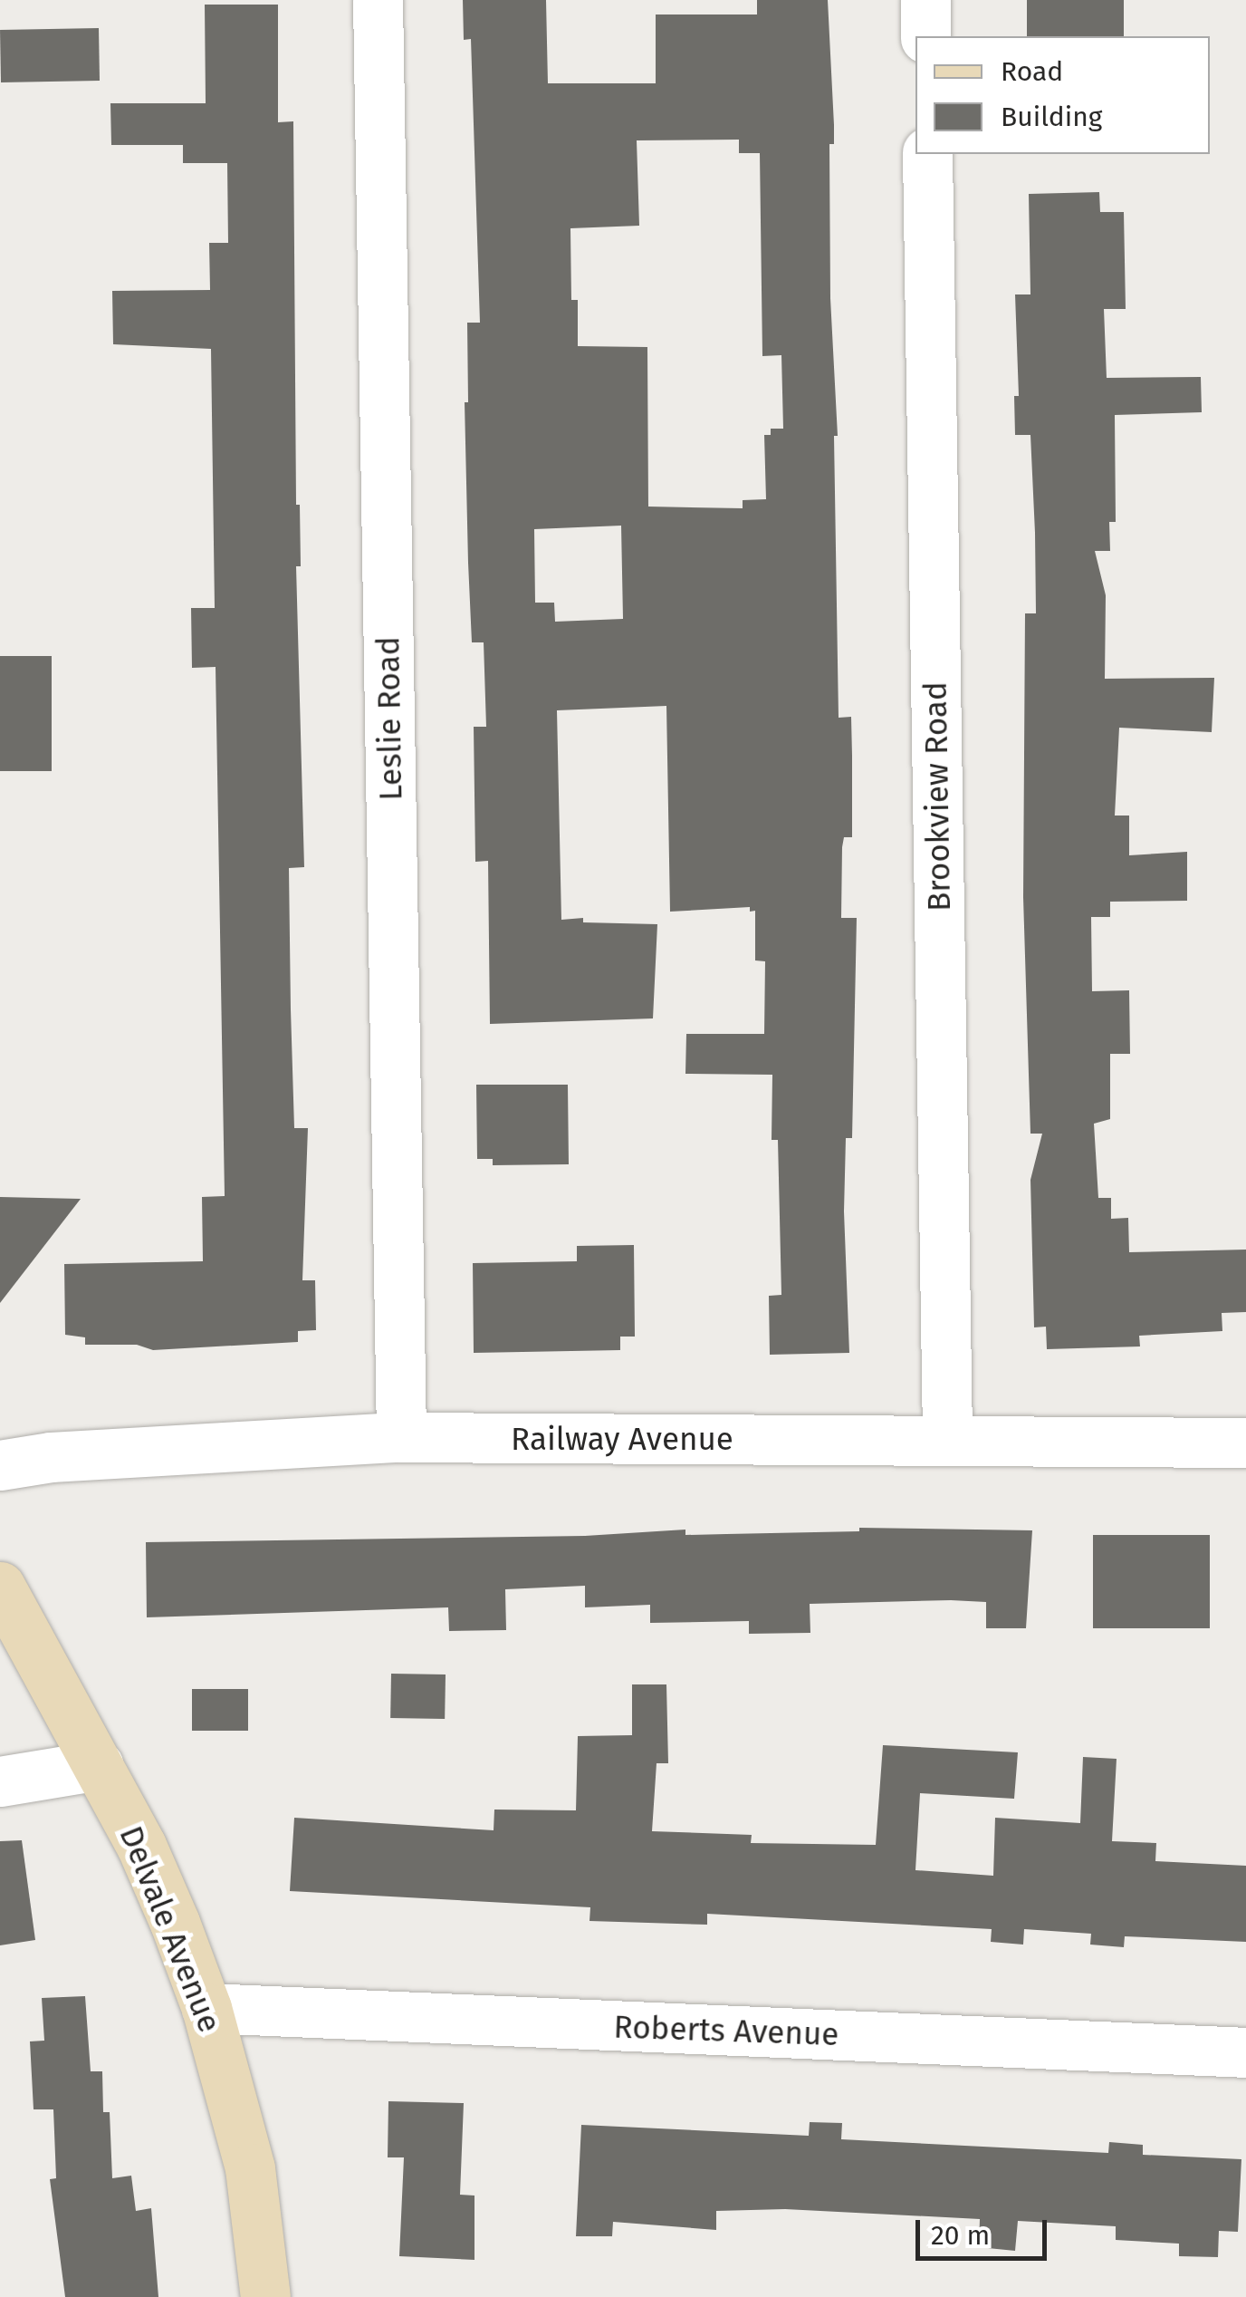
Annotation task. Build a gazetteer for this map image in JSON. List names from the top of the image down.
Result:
{
  "streets": {
    "street": [
      "Leslie Road",
      "Brookview Road",
      "Railway Avenue",
      "Delvale Avenue",
      "Roberts Avenue"
    ]
  },
  "crossings": [
    ["Leslie Road", "Railway Avenue"],
    ["Brookview Road", "Railway Avenue"],
    ["Delvale Avenue", "Roberts Avenue"]
  ],
  "legend": ["Road", "Building"],
  "scale_bar": "20 m"
}
